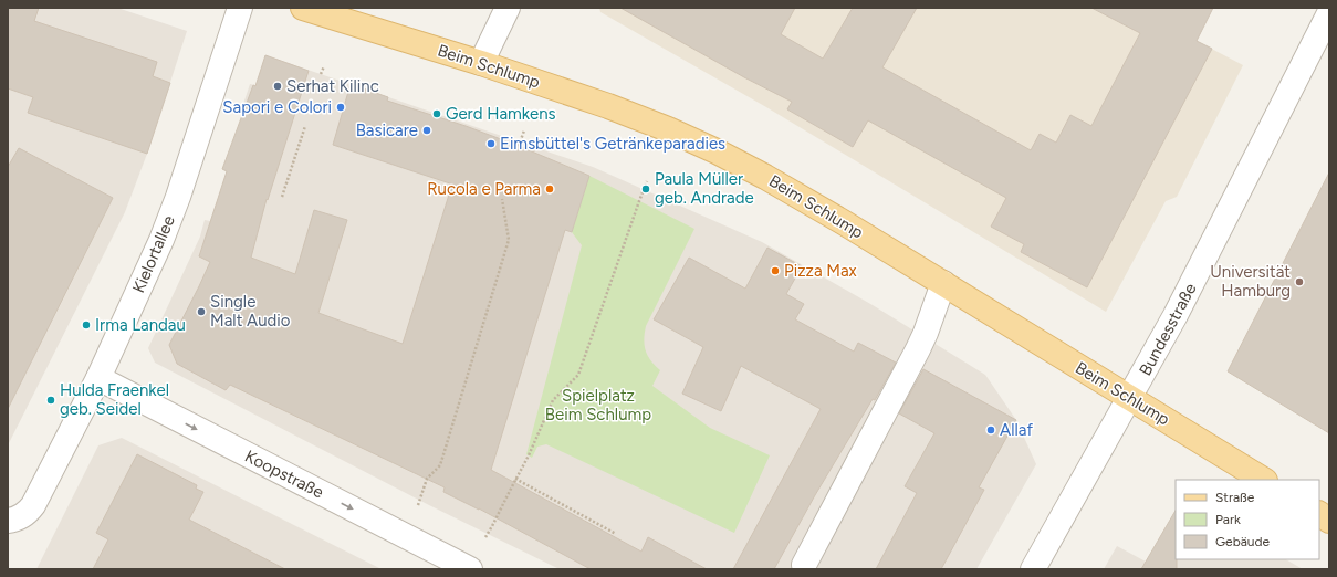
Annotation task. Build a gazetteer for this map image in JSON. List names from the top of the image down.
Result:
{
  "streets": {
    "main road": ["Beim Schlump"],
    "street": ["Kielortallee", "Bundesstraße", "Koopstraße"]
  },
  "crossings": [
    ["Beim Schlump", "Bundesstraße"],
    ["Kielortallee", "Koopstraße"]
  ],
  "one_way": ["Koopstraße"],
  "parks": ["Spielplatz Beim Schlump"],
  "places": [
    "Serhat Kilinc",
    "Sapori e Colori",
    "Gerd Hamkens",
    "Basicare",
    "Eimsbüttel's Getränkeparadies",
    "Rucola e Parma",
    "Paula Müller geb. Andrade",
    "Pizza Max",
    "Universität Hamburg",
    "Single Malt Audio",
    "Irma Landau",
    "Hulda Fraenkel geb. Seidel",
    "Allaf"
  ],
  "legend": ["Straße", "Park", "Gebäude"]
}
